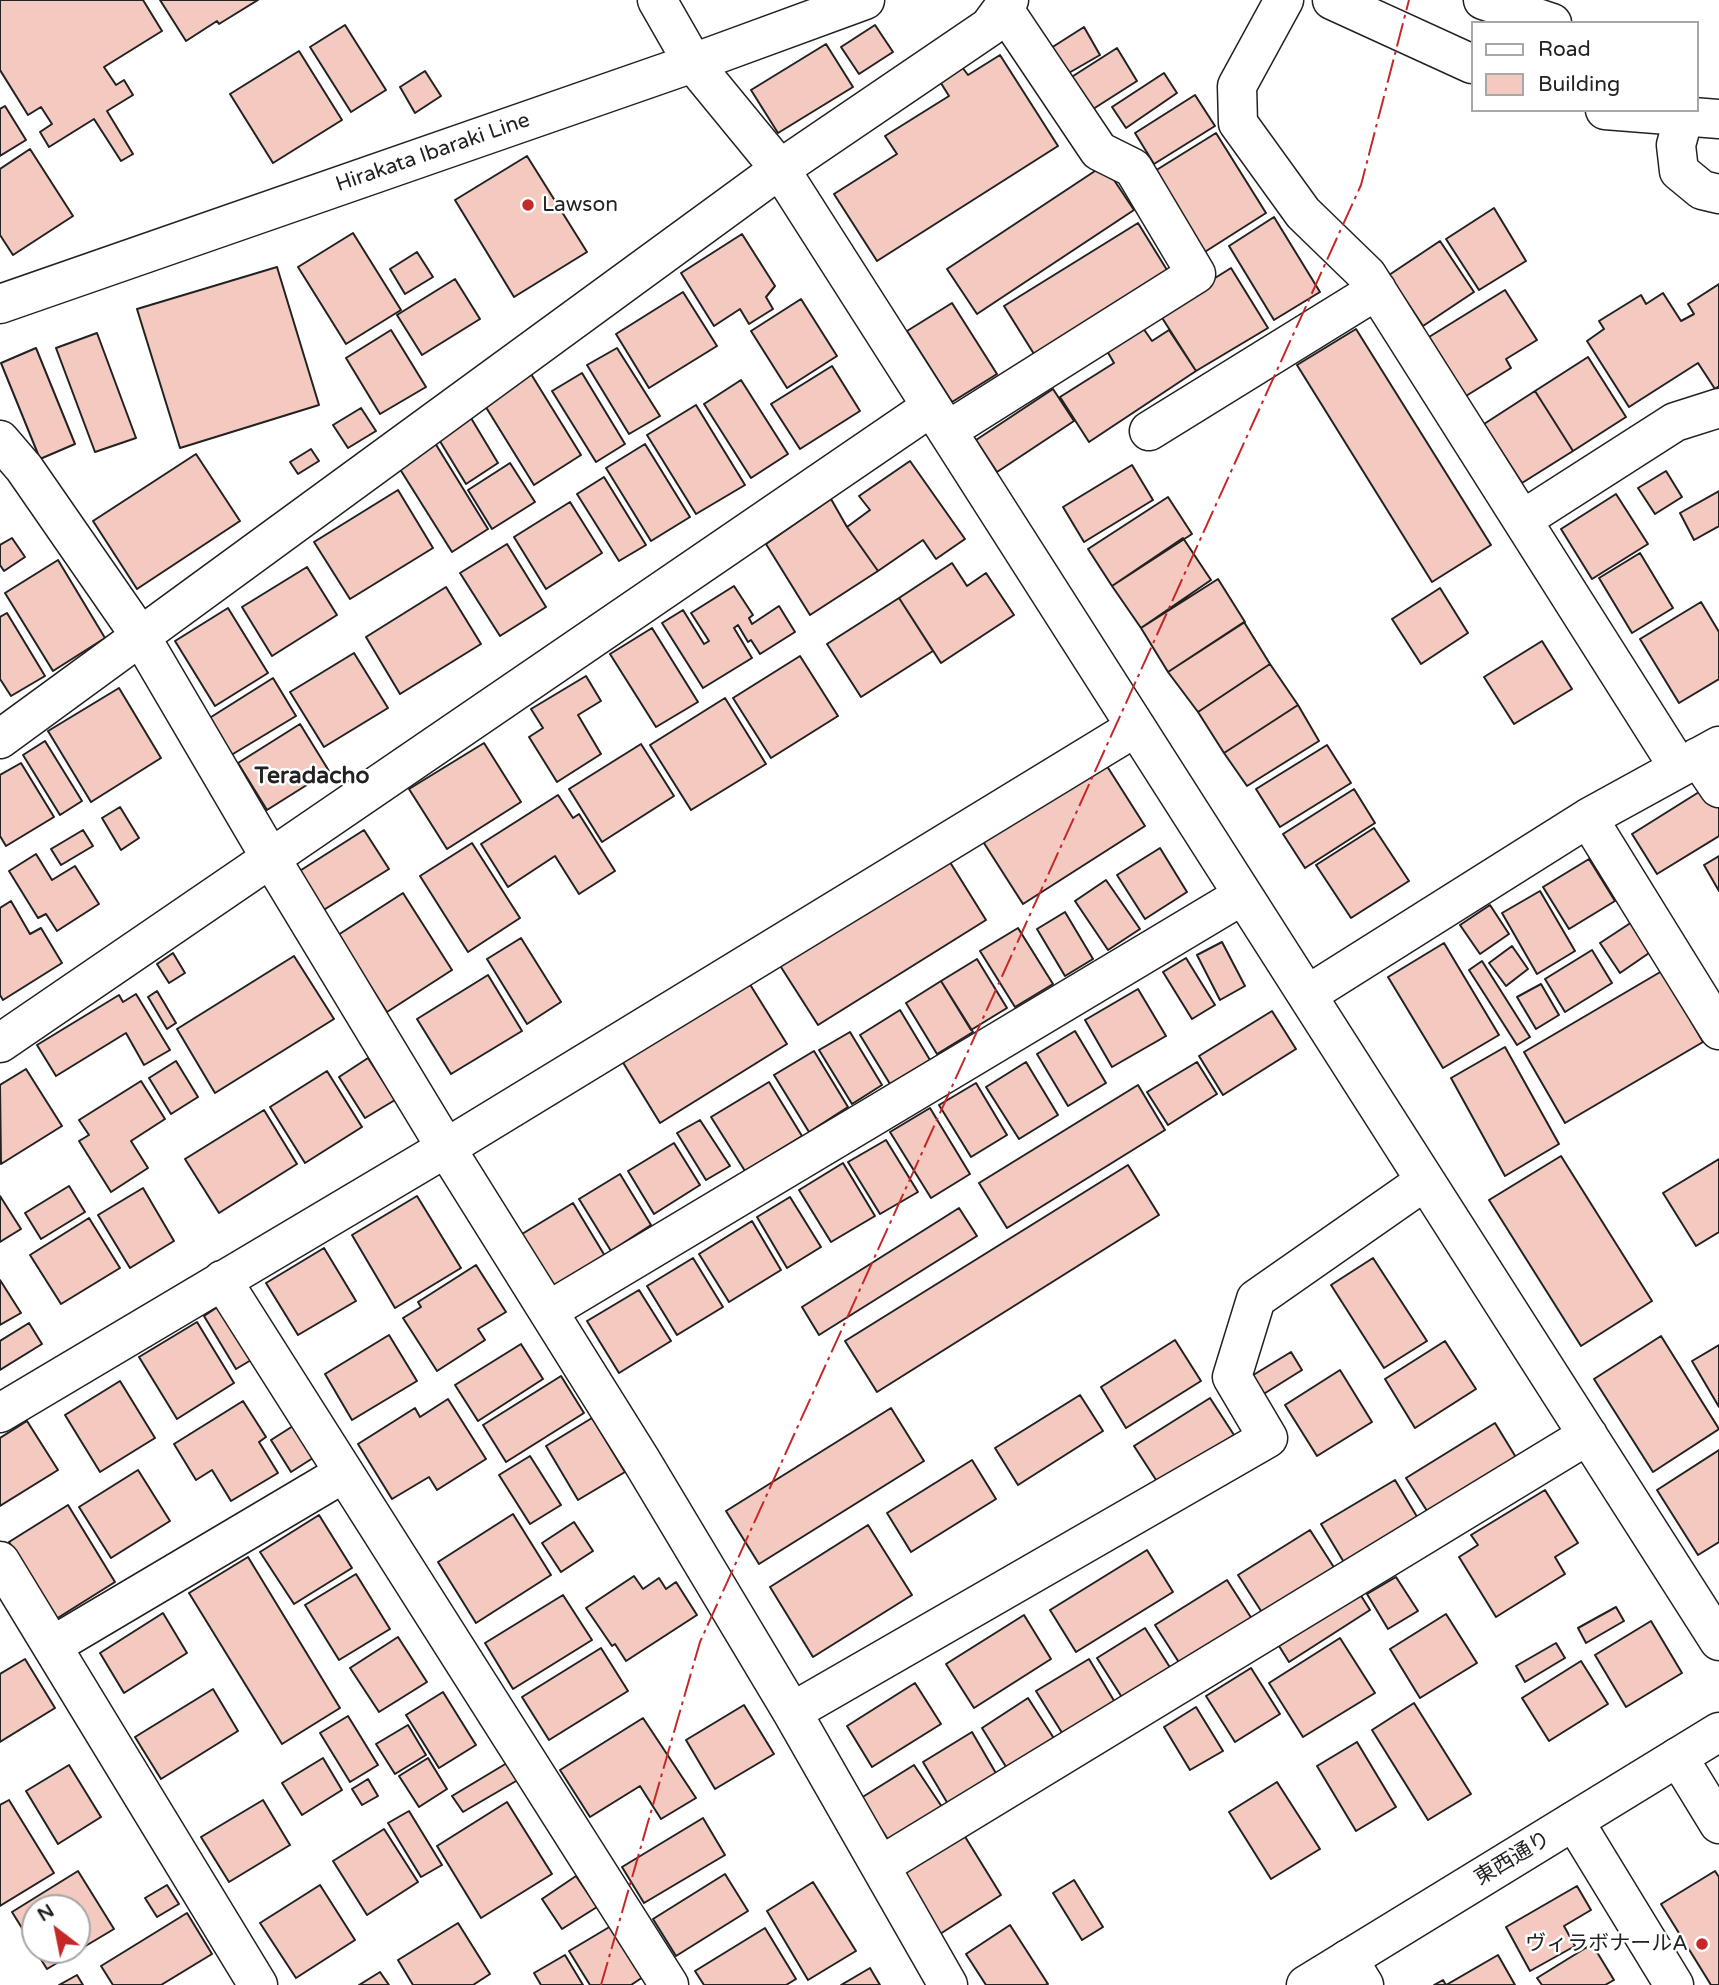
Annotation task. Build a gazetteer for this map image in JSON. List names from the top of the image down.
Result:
{
  "streets": {
    "street": ["Hirakata Ibaraki Line", "東西通り"]
  },
  "districts": ["Teradacho"],
  "places": ["Lawson", "ヴィラボナールA"],
  "legend": ["Road", "Building"],
  "north": "top left"
}
